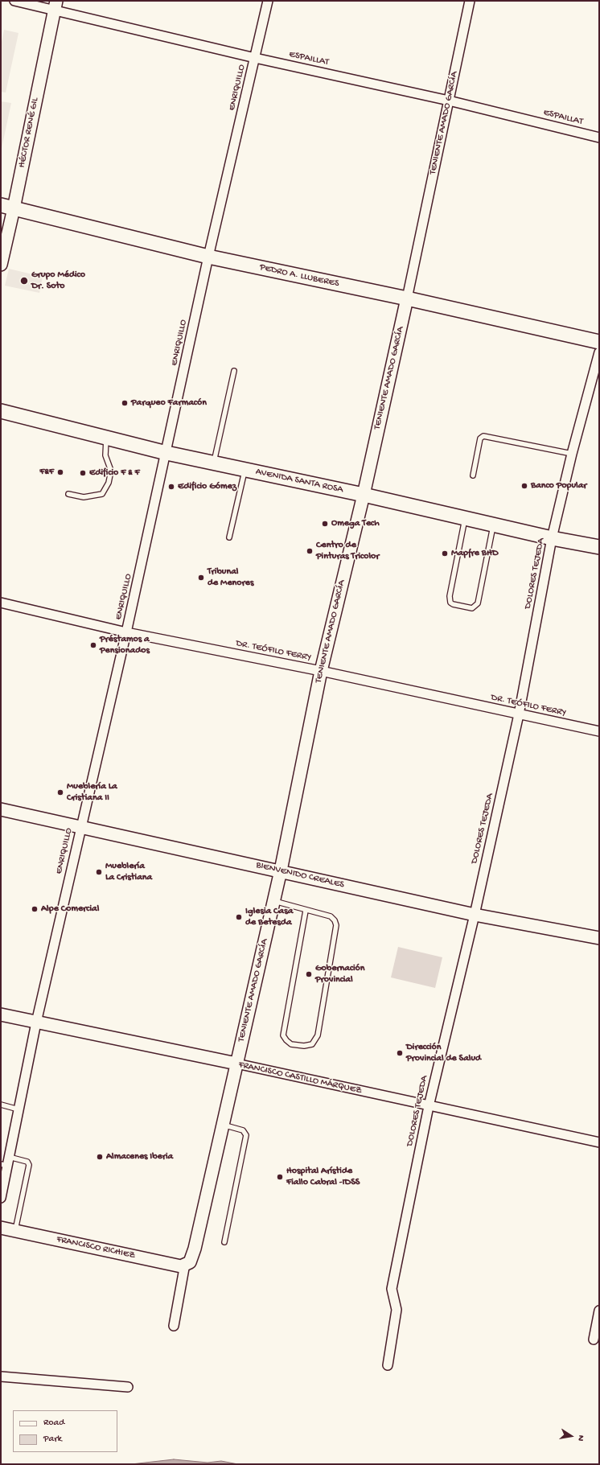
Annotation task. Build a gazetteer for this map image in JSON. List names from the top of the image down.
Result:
{
  "streets": {
    "main road": [
      "TENIENTE AMADO GARCÍA",
      "HÉCTOR RENÉ GIL",
      "PEDRO A. LLUBERES",
      "AVENIDA SANTA ROSA",
      "BIENVENIDO CREALES",
      "FRANCISCO CASTILLO MÁRQUEZ",
      "FRANCISCO RICHIEZ"
    ],
    "street": [
      "ESPAILLAT",
      "ENRIQUILLO",
      "DOLORES TEJEDA",
      "DR. TEÓFILO FERRY"
    ]
  },
  "crossings": [
    ["ESPAILLAT", "ENRIQUILLO"],
    ["ESPAILLAT", "TENIENTE AMADO GARCÍA"],
    ["ESPAILLAT", "HÉCTOR RENÉ GIL"],
    ["ENRIQUILLO", "PEDRO A. LLUBERES"],
    ["ENRIQUILLO", "AVENIDA SANTA ROSA"],
    ["ENRIQUILLO", "DR. TEÓFILO FERRY"],
    ["ENRIQUILLO", "BIENVENIDO CREALES"],
    ["ENRIQUILLO", "FRANCISCO CASTILLO MÁRQUEZ"],
    ["TENIENTE AMADO GARCÍA", "PEDRO A. LLUBERES"],
    ["TENIENTE AMADO GARCÍA", "AVENIDA SANTA ROSA"],
    ["TENIENTE AMADO GARCÍA", "DR. TEÓFILO FERRY"],
    ["TENIENTE AMADO GARCÍA", "BIENVENIDO CREALES"],
    ["TENIENTE AMADO GARCÍA", "FRANCISCO CASTILLO MÁRQUEZ"],
    ["TENIENTE AMADO GARCÍA", "FRANCISCO RICHIEZ"],
    ["HÉCTOR RENÉ GIL", "PEDRO A. LLUBERES"],
    ["AVENIDA SANTA ROSA", "DOLORES TEJEDA"],
    ["DOLORES TEJEDA", "DR. TEÓFILO FERRY"],
    ["DOLORES TEJEDA", "BIENVENIDO CREALES"],
    ["DOLORES TEJEDA", "FRANCISCO CASTILLO MÁRQUEZ"]
  ],
  "places": [
    "Grupo Médico Dr. Soto",
    "Parqueo Farmacón",
    "F&F",
    "Edificio F & F",
    "Banco Popular",
    "Edificio Gómez",
    "Omega Tech",
    "Centro de Pinturas Tricolor",
    "Mapfre BHD",
    "Tribunal de Menores",
    "Préstamos a Pensionados",
    "Mueblería La Cristiana II",
    "Mueblería La Cristiana",
    "Alpe Comercial",
    "Iglesia Casa de Betesda",
    "Gobernación Provincial",
    "Dirección Provincial de Salud",
    "Almacenes Iberia",
    "Hospital Arístide Fiallo Cabral -IDSS"
  ],
  "legend": ["Road", "Park"],
  "north": "right"
}
